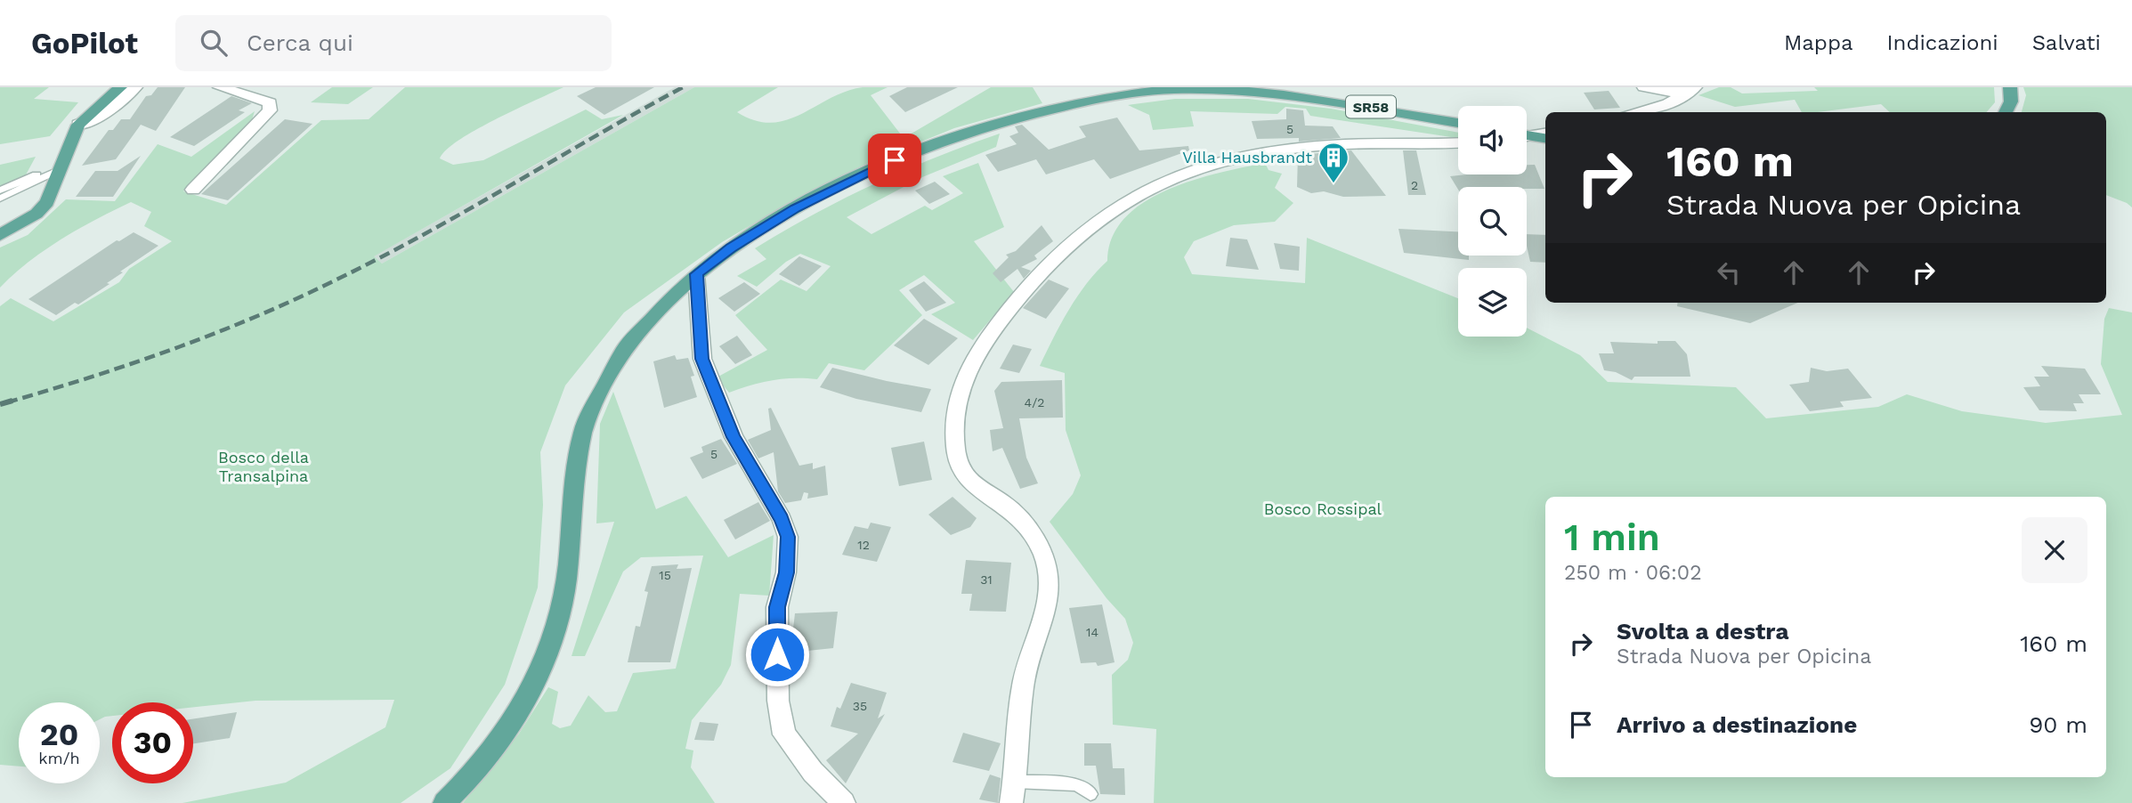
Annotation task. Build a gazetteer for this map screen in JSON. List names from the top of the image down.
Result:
{
  "streets": {
    "main road": ["SR58"]
  },
  "parks": ["Bosco della Transalpina", "Bosco Rossipal"],
  "places": {
    "building": ["Villa Hausbrandt"]
  },
  "house_numbers": [
    "5",
    "2",
    "4/2",
    "5",
    "12",
    "15",
    "31",
    "14",
    "35"
  ],
  "page": {
    "header": "GoPilot",
    "search": "Cerca qui",
    "nav": ["Mappa", "Indicazioni", "Salvati"],
    "turn": ["160 m", "Strada Nuova per Opicina"],
    "heading": ["1 min", "250 m · 06:02"],
    "list": [
      {
        "name": "Svolta a destra",
        "note": "Strada Nuova per Opicina",
        "value": "160 m"
      },
      {
        "name": "Arrivo a destinazione",
        "value": "90 m"
      }
    ],
    "speed": "20 km/h",
    "limit": "30"
  }
}
